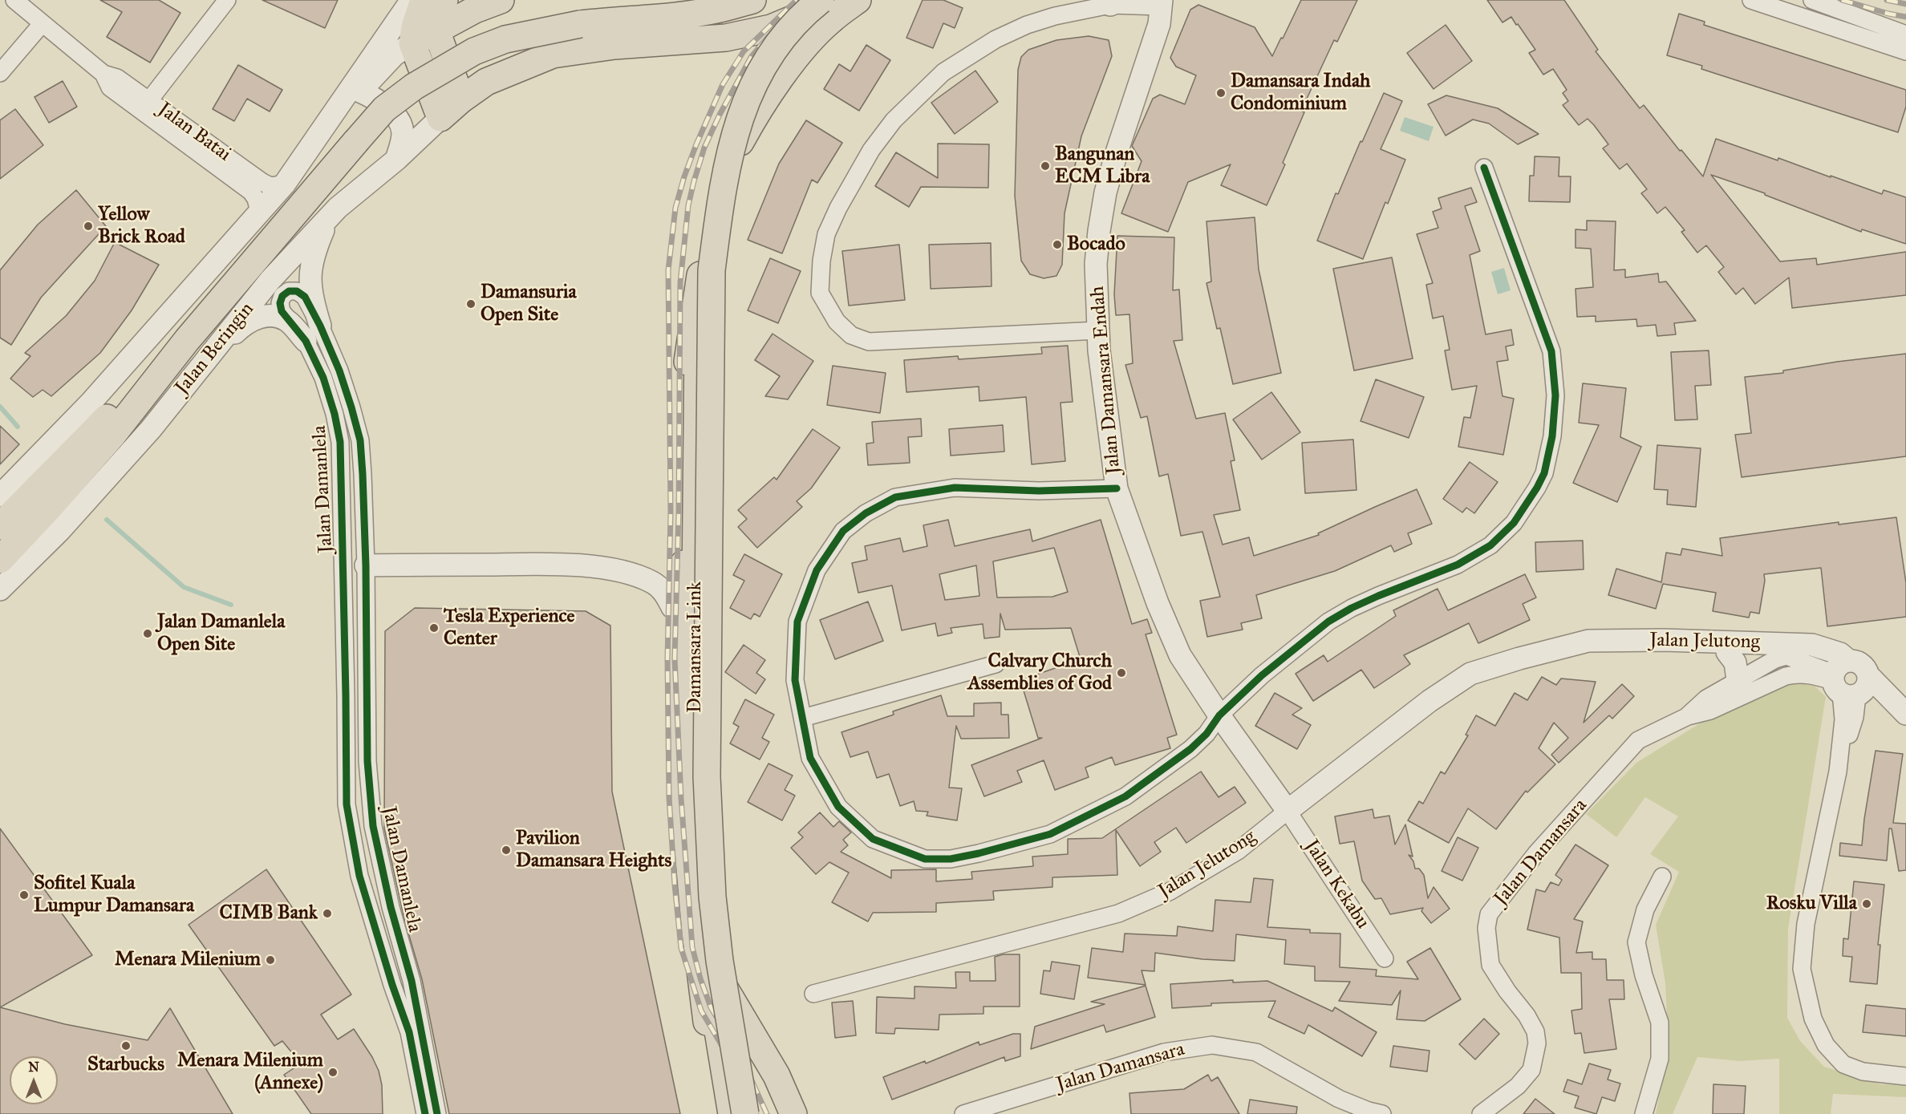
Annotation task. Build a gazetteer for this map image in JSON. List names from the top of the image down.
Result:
{
  "streets": {
    "highway": ["Damansara Link"],
    "street": [
      "Jalan Batai",
      "Jalan Beringin",
      "Jalan Damansara Endah",
      "Jalan Damanlela",
      "Jalan Jelutong",
      "Jalan Damansara",
      "Jalan Kekabu"
    ]
  },
  "crossings": [
    ["Jalan Damansara Endah", "Jalan Jelutong"],
    ["Jalan Damansara Endah", "Jalan Kekabu"],
    ["Jalan Jelutong", "Jalan Damansara"],
    ["Jalan Jelutong", "Jalan Kekabu"]
  ],
  "places": [
    "Damansara Indah Condominium",
    "Bangunan ECM Libra",
    "Yellow Brick Road",
    "Bocado",
    "Damansuria Open Site",
    "Tesla Experience Center",
    "Jalan Damanlela Open Site",
    "Calvary Church Assemblies of God",
    "Pavilion Damansara Heights",
    "Sofitel Kuala Lumpur Damansara",
    "Rosku Villa",
    "CIMB Bank",
    "Menara Milenium",
    "Starbucks",
    "Menara Milenium (Annexe)"
  ],
  "north": "top"
}
